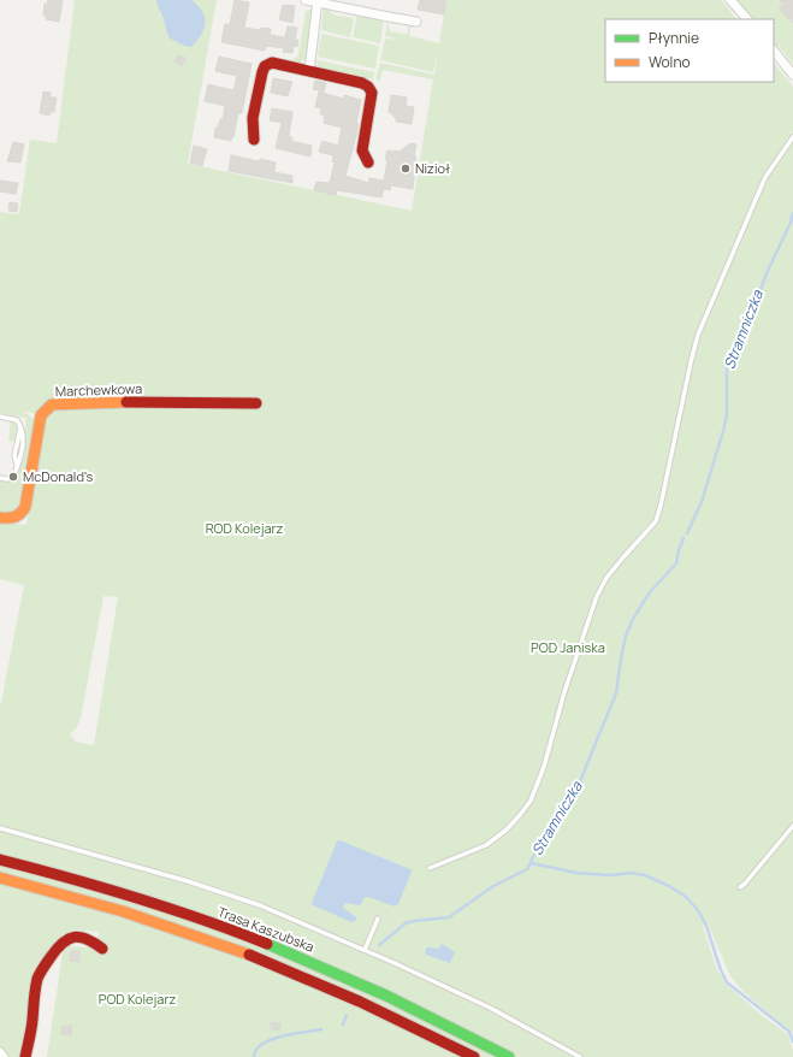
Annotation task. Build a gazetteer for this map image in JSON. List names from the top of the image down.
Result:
{
  "streets": {
    "main road": ["Marchewkowa", "Trasa Kaszubska"]
  },
  "water": ["Stramniczka"],
  "parks": ["ROD Kolejarz", "POD Janiska", "POD Kolejarz"],
  "places": ["Nizioł", "McDonald's"],
  "legend": ["Płynnie", "Wolno"]
}
